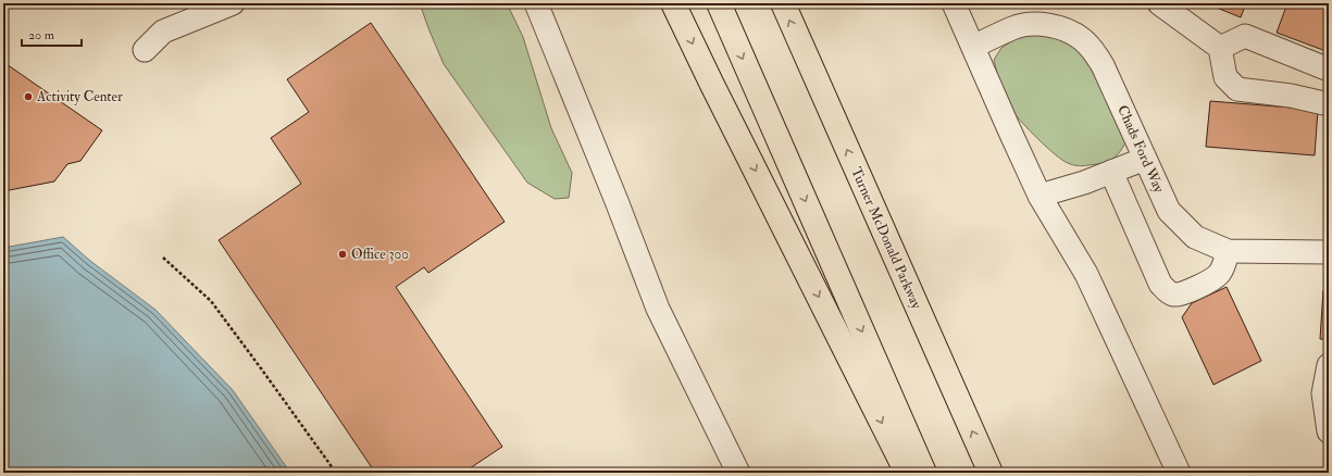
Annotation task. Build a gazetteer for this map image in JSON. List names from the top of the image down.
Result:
{
  "streets": {
    "highway": ["Turner McDonald Parkway"],
    "street": ["Chads Ford Way"]
  },
  "places": ["Activity Center", "Office 300"],
  "scale_bar": "20 m"
}
